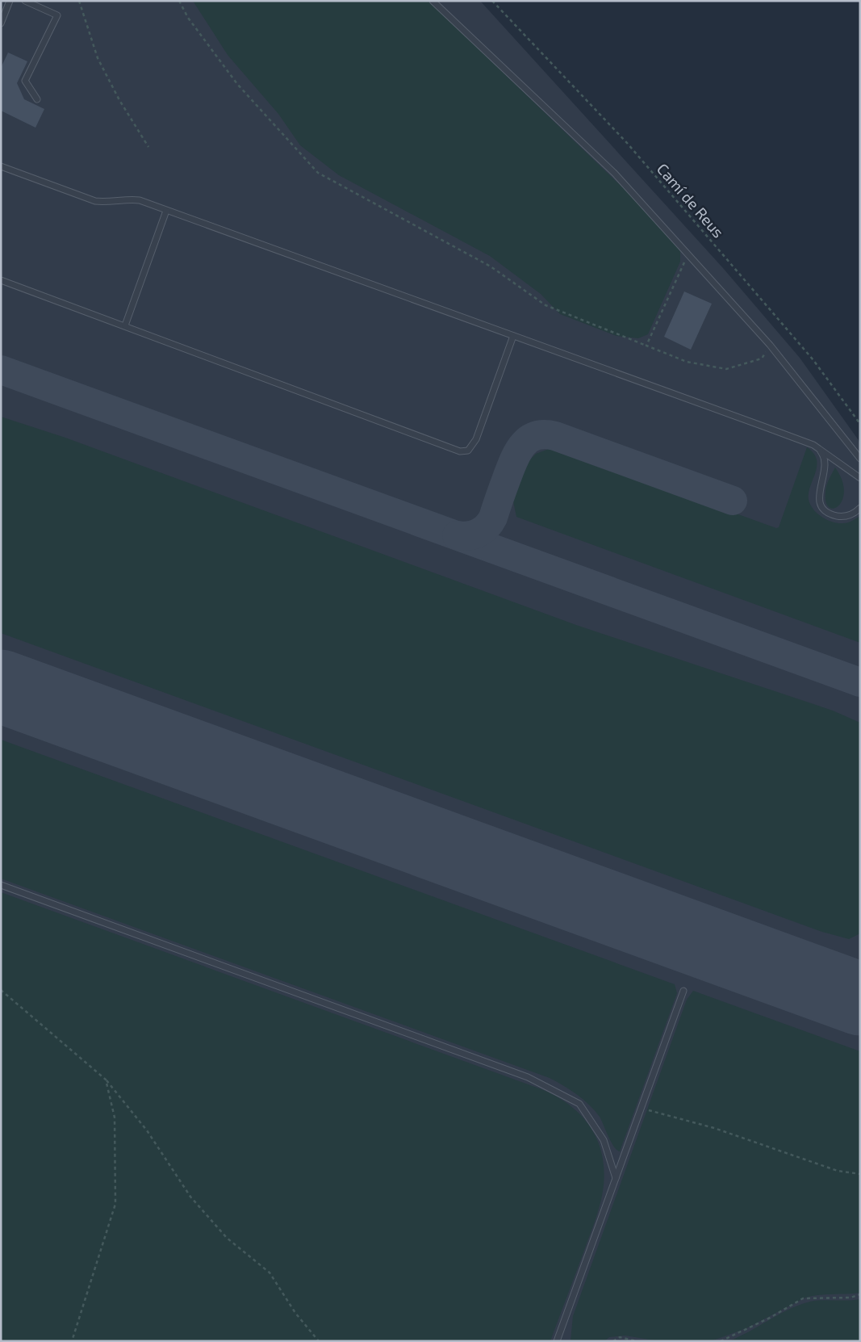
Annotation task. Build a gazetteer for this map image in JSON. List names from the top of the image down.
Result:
{
  "streets": {
    "path": ["Camí de Reus"]
  }
}
